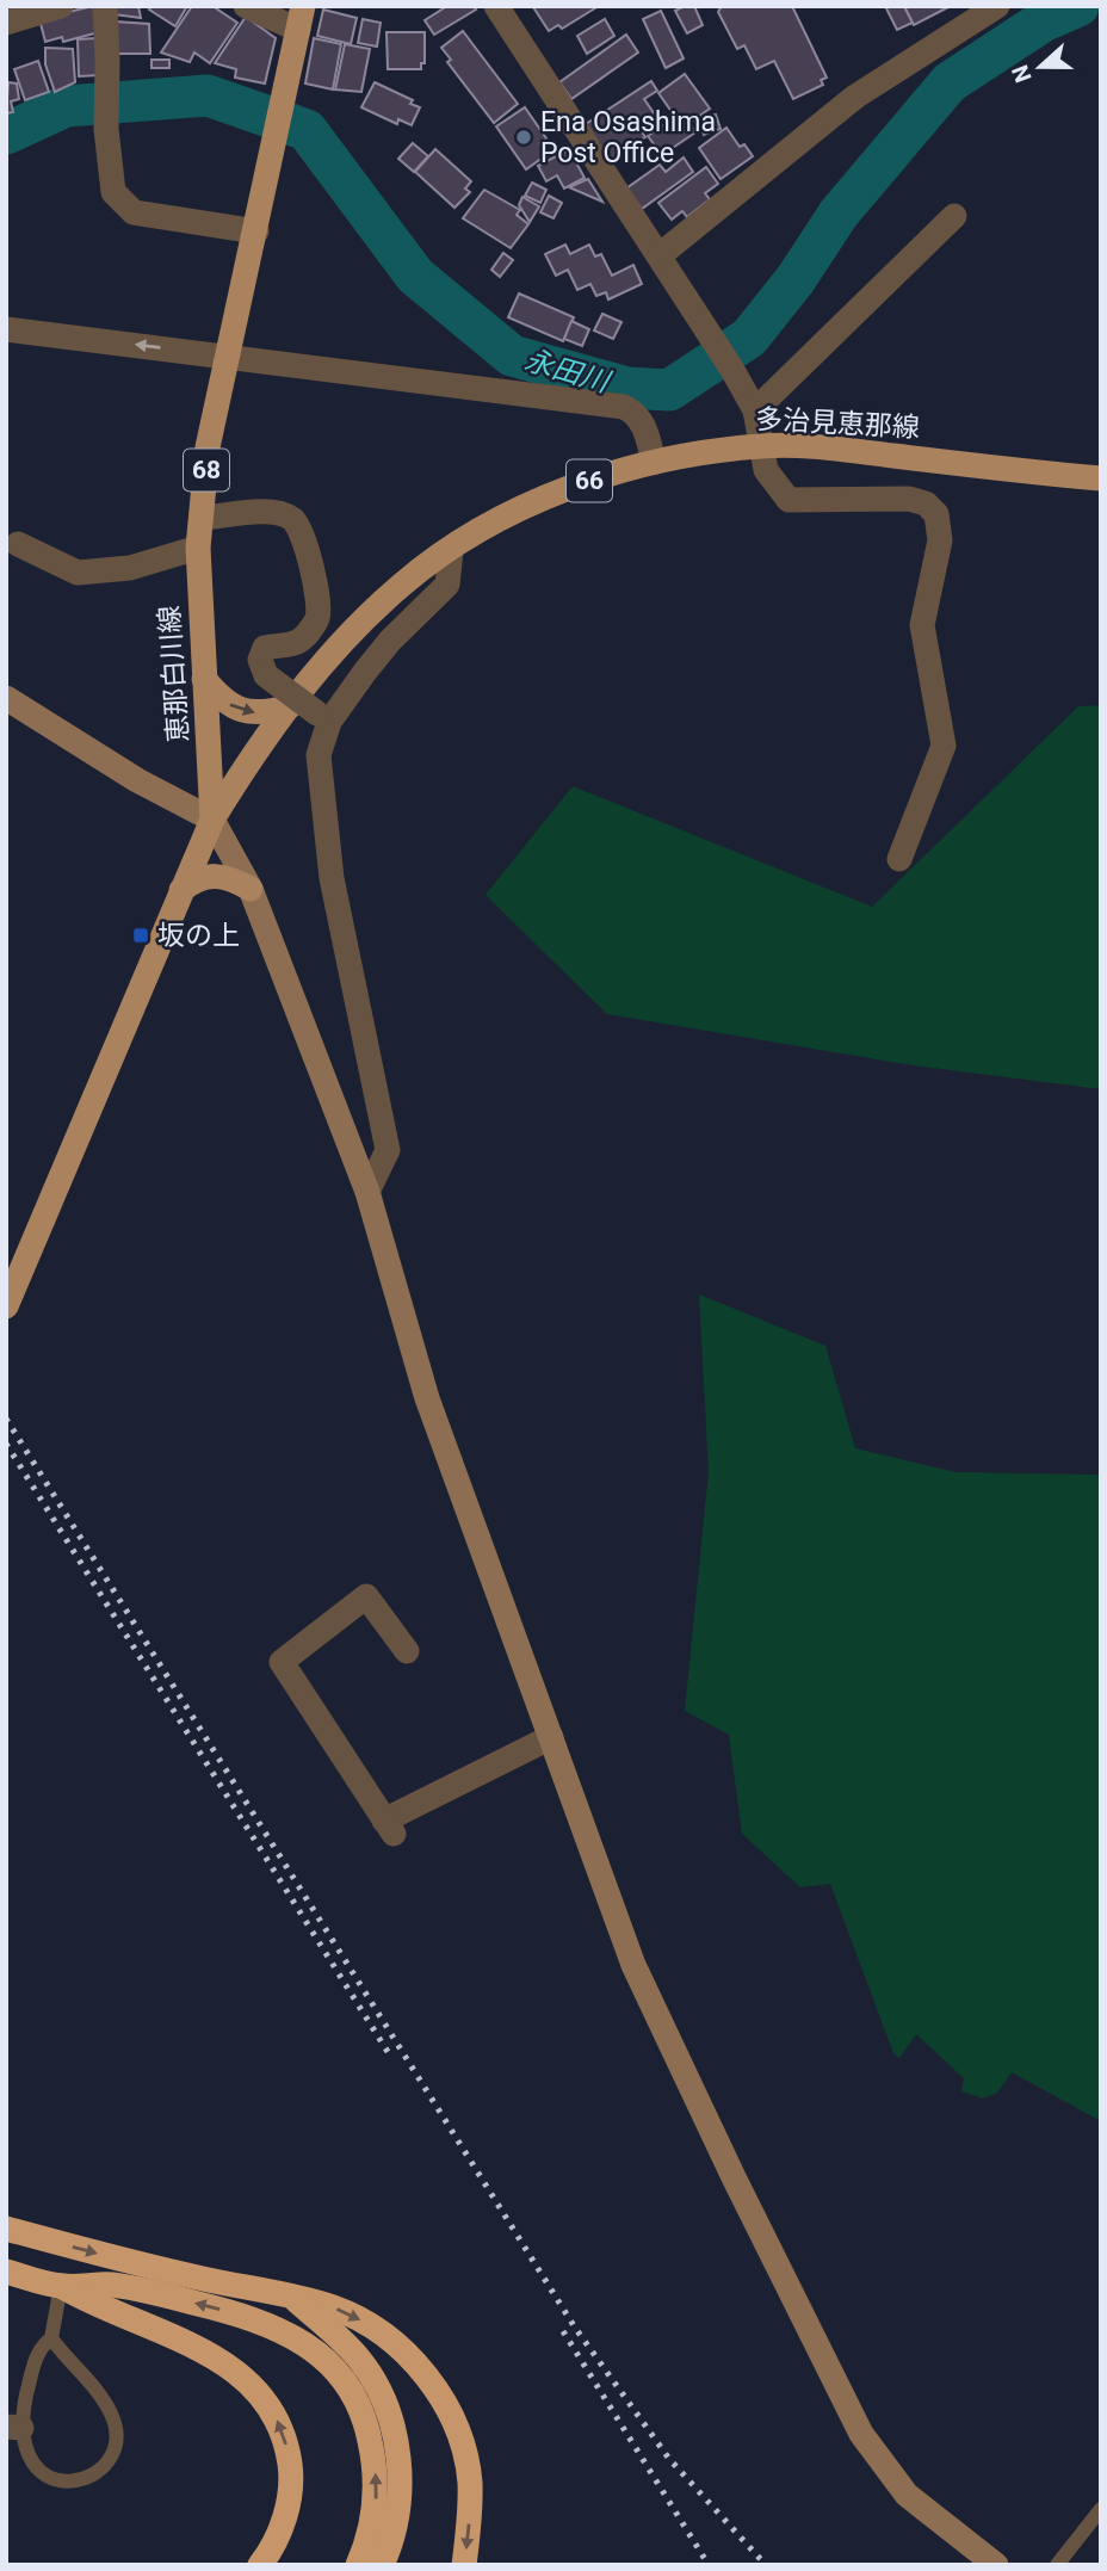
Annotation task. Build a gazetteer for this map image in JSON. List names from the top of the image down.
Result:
{
  "streets": {
    "main road": [
      "多治見恵那線",
      "68",
      "66",
      "恵那白川線"
    ]
  },
  "crossings": [
    ["多治見恵那線", "恵那白川線"]
  ],
  "water": ["永田川"],
  "places": {
    "other": ["Ena Osashima Post Office"],
    "transit": ["坂の上"]
  },
  "north": "left"
}
